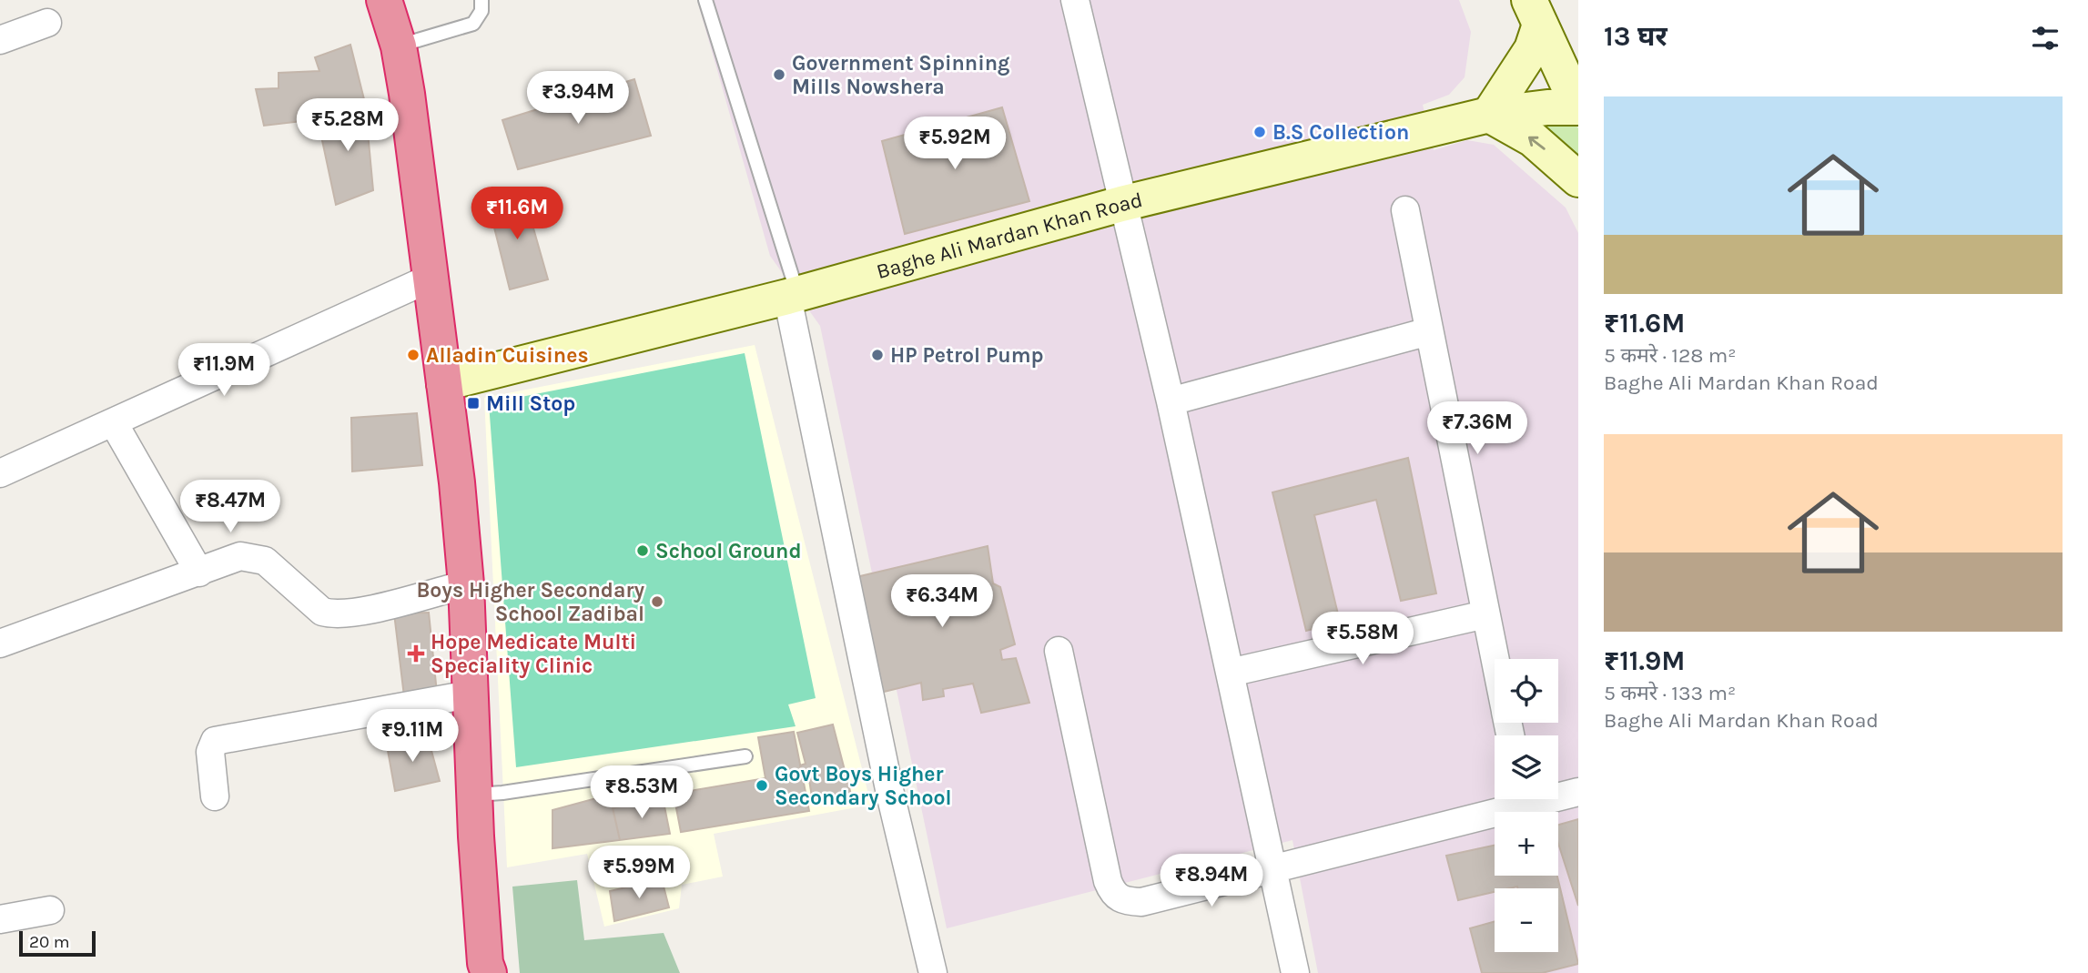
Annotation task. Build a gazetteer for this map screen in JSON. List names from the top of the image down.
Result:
{
  "streets": {
    "main road": ["Baghe Ali Mardan Khan Road"]
  },
  "places": {
    "other": [
      "Government Spinning Mills Nowshera",
      "B.S Collection",
      "Alladin Cuisines",
      "HP Petrol Pump",
      "School Ground",
      "Boys Higher Secondary School Zadibal",
      "Govt Boys Higher Secondary School"
    ],
    "transit": ["Mill Stop"],
    "health": ["Hope Medicate Multi Speciality Clinic"]
  },
  "scale_bar": "20 m",
  "page": {
    "heading": "13 घर",
    "price": [
      "₹3.94M",
      "₹5.28M",
      "₹5.92M",
      "₹11.6M",
      "₹11.9M",
      "₹7.36M",
      "₹8.47M",
      "₹6.34M",
      "₹5.58M",
      "₹9.11M",
      "₹8.53M",
      "₹5.99M",
      "₹8.94M"
    ],
    "list": [
      {
        "name": "₹11.6M",
        "note": "5 कमरे · 128 m² · Baghe Ali Mardan Khan Road"
      },
      {
        "name": "₹11.9M",
        "note": "5 कमरे · 133 m² · Baghe Ali Mardan Khan Road"
      }
    ],
    "map_buttons": ["+", "−"],
    "scale": "20 m"
  }
}
